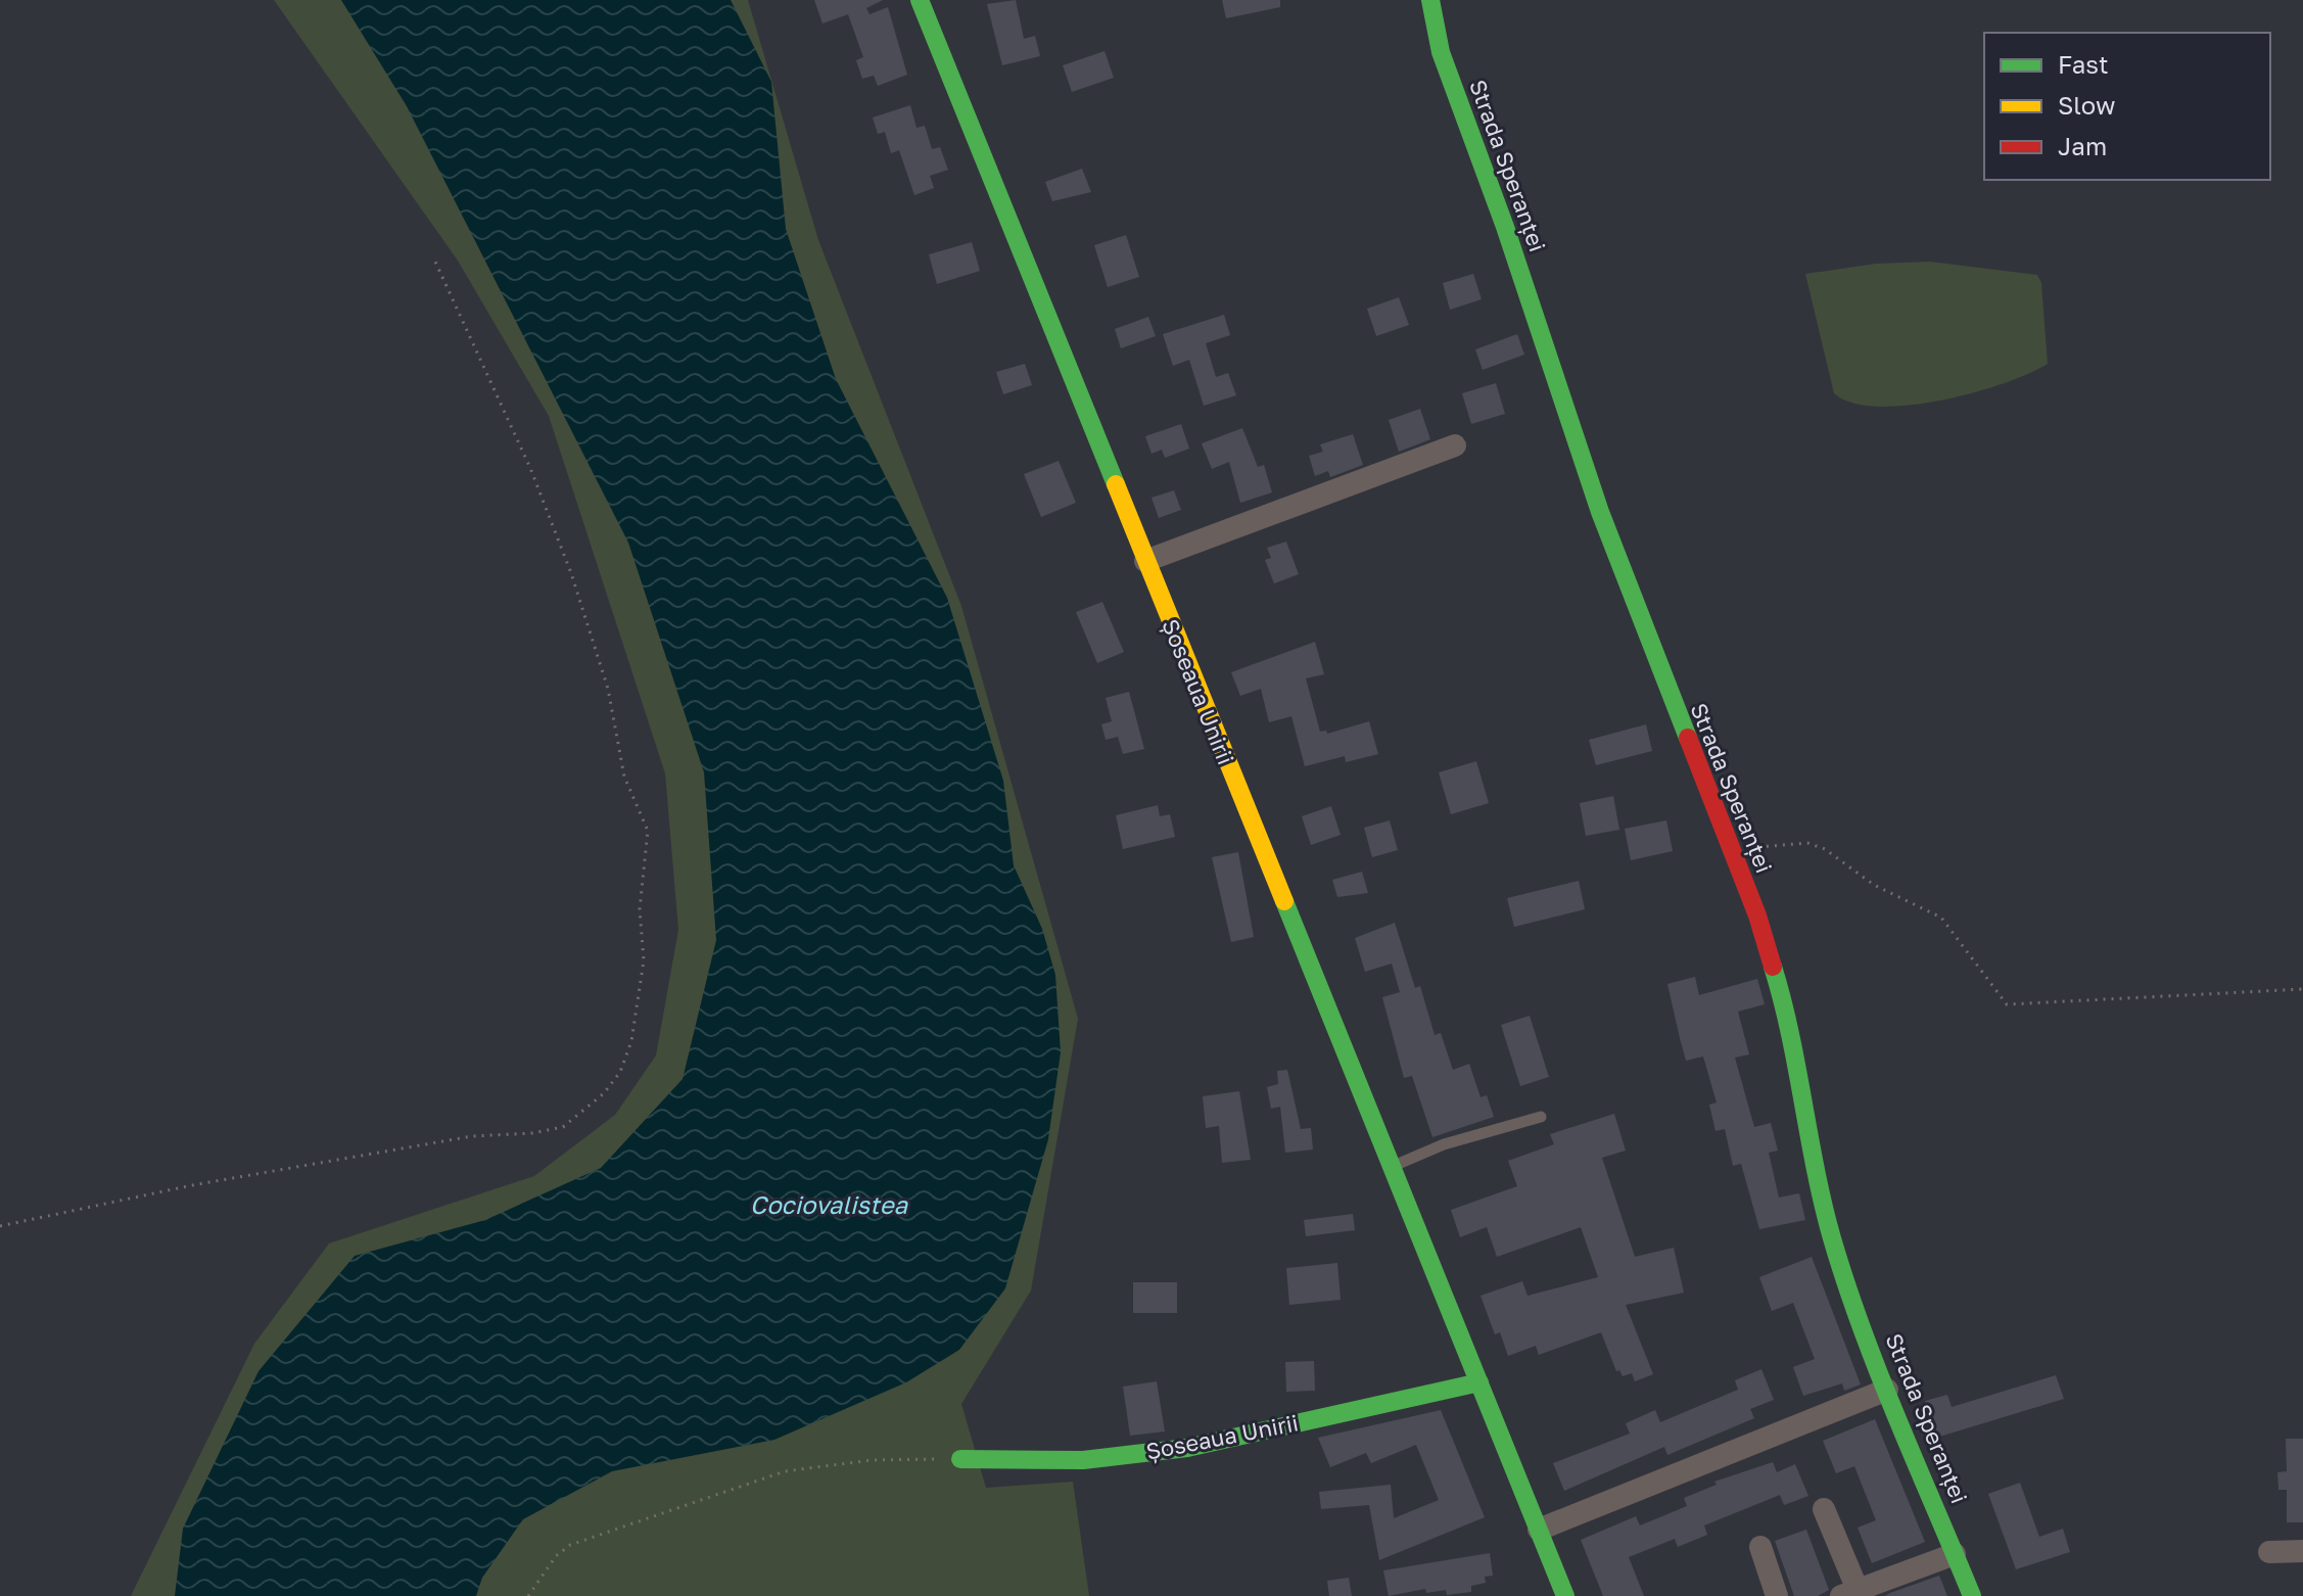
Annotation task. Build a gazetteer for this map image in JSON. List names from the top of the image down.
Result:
{
  "streets": {
    "street": ["Strada Speranței", "Șoseaua Unirii"]
  },
  "water": ["Cociovalistea"],
  "legend": ["Fast", "Slow", "Jam"]
}
